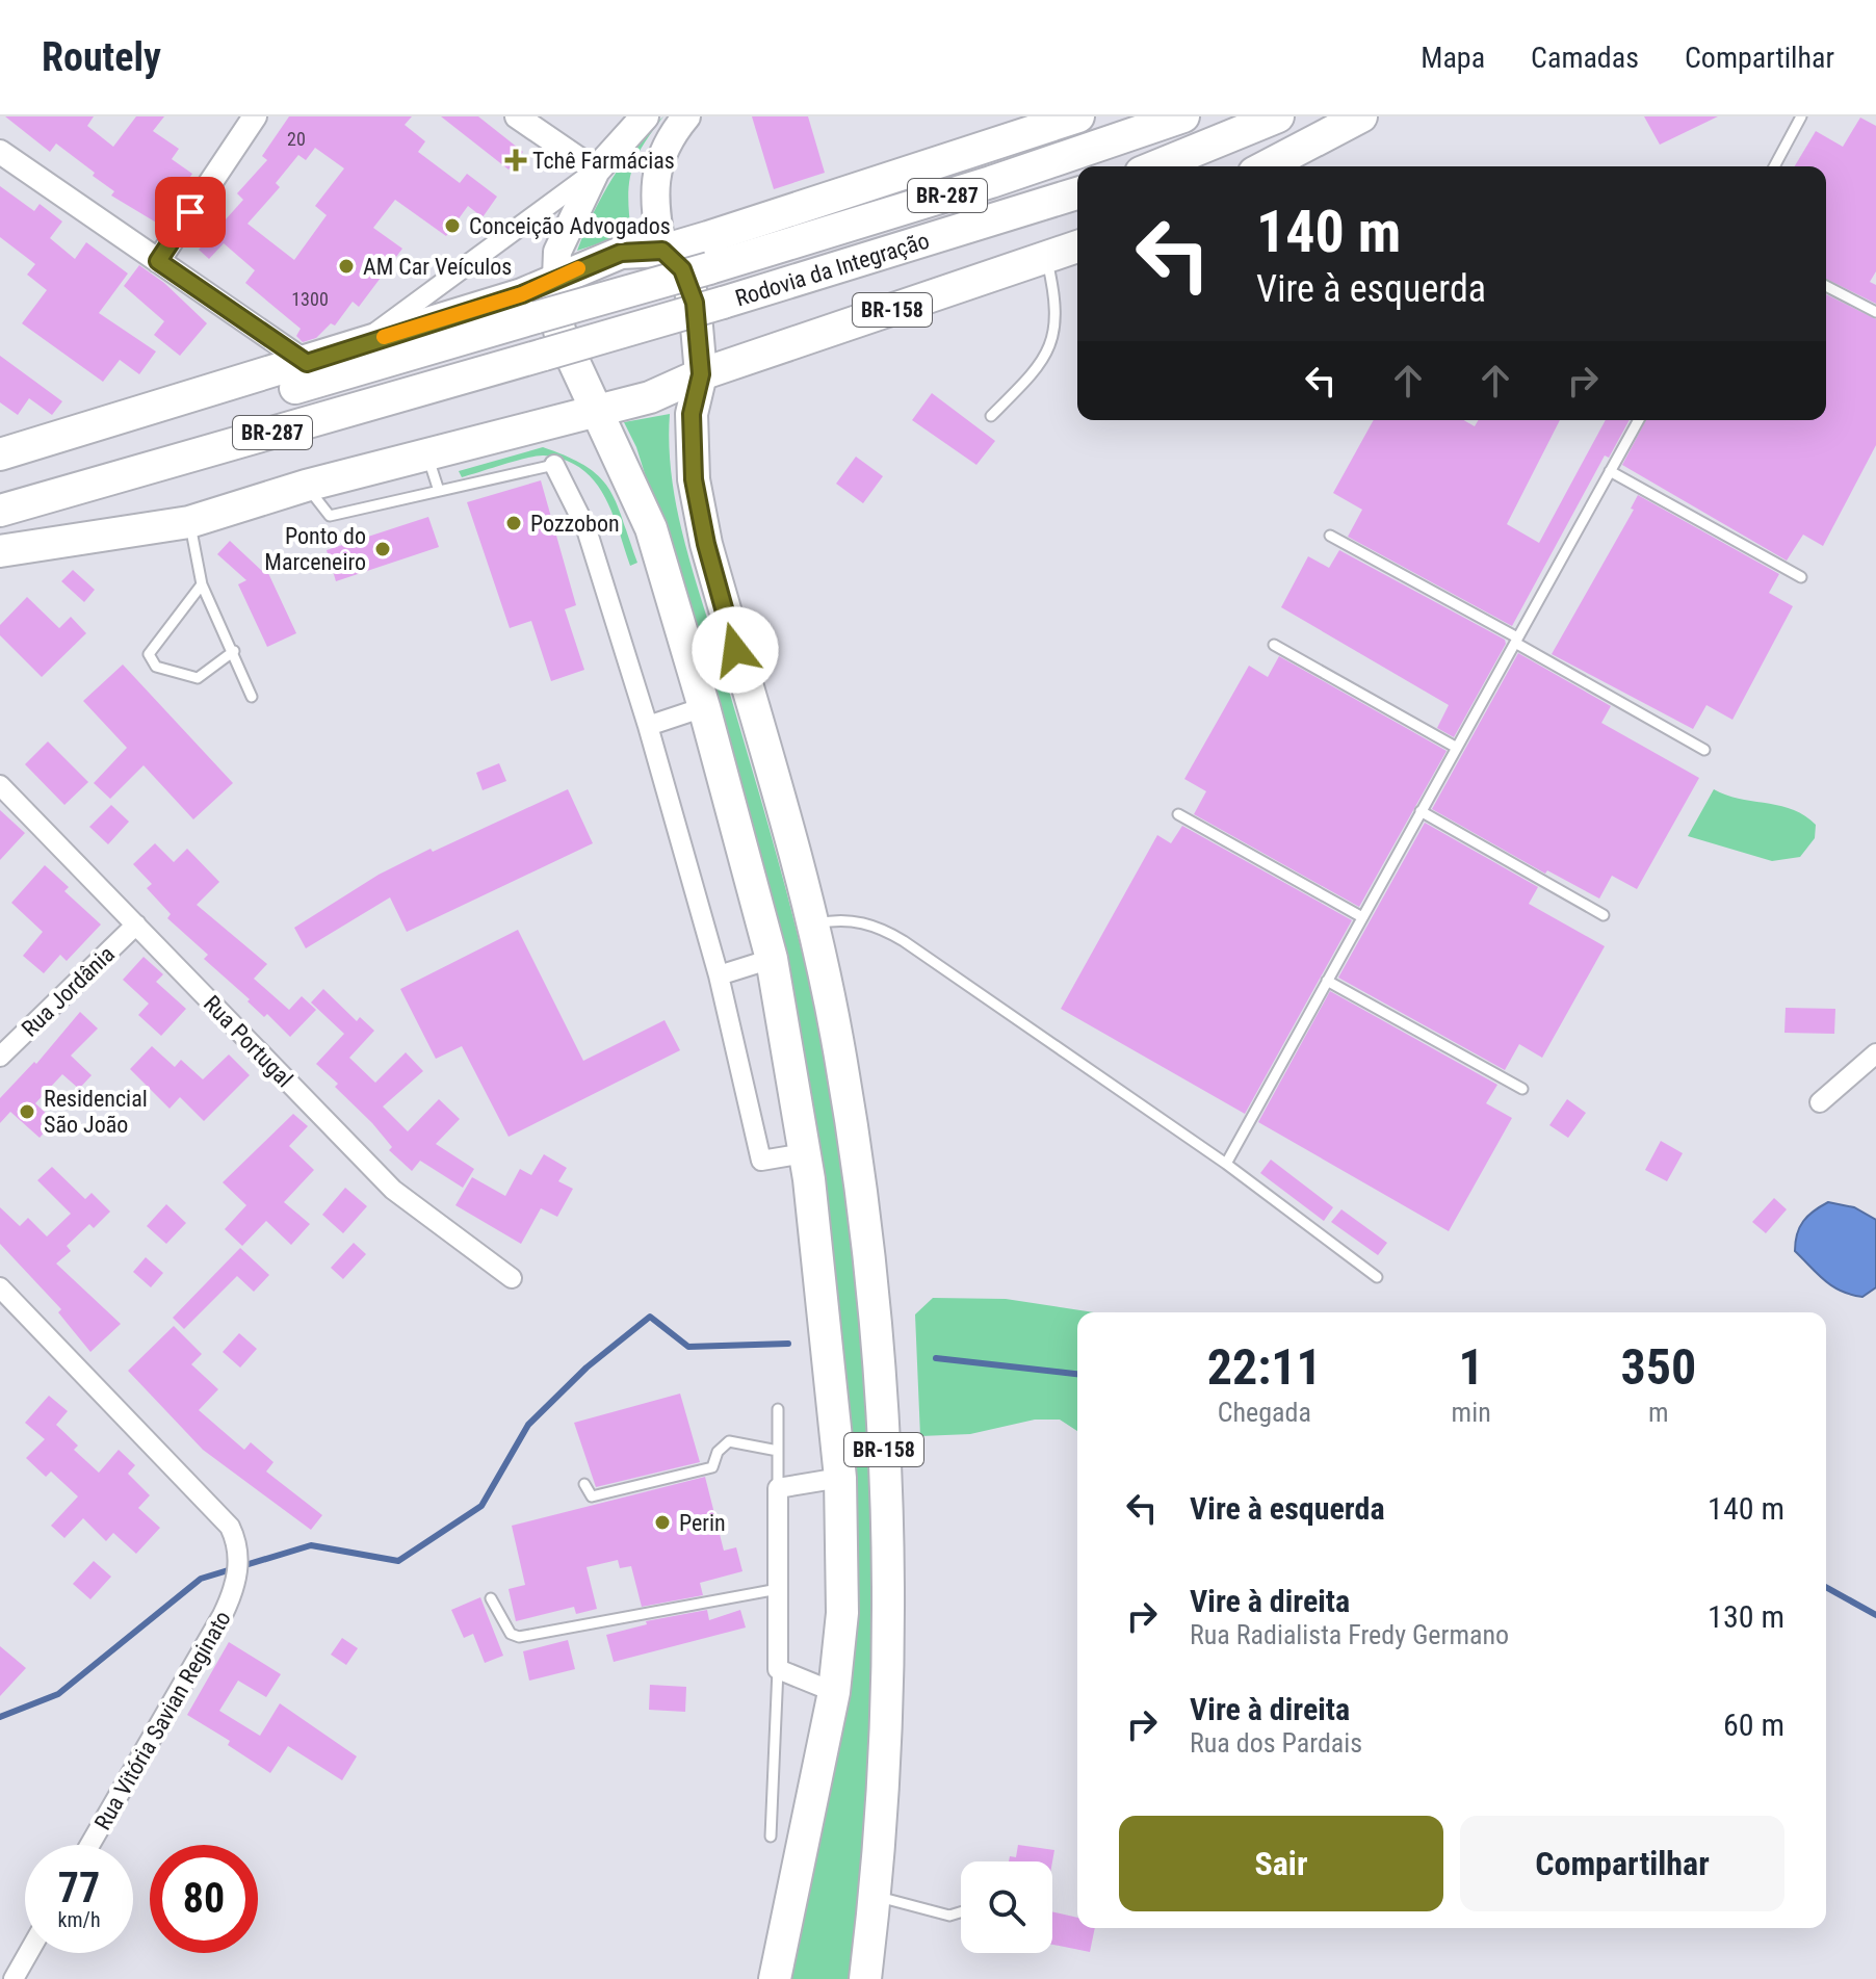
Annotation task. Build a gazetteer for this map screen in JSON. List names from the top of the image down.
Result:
{
  "streets": {
    "highway": ["BR-287", "Rodovia da Integração", "BR-158"],
    "street": ["Rua Jordânia", "Rua Portugal", "Rua Vitória Savian Reginato"]
  },
  "crossings": [
    ["BR-287", "BR-158"],
    ["Rua Jordânia", "Rua Portugal"]
  ],
  "places": {
    "health": ["Tchê Farmácias"],
    "other": [
      "Conceição Advogados",
      "AM Car Veículos",
      "Pozzobon",
      "Ponto do Marceneiro",
      "Residencial São João",
      "Perin"
    ]
  },
  "house_numbers": ["20", "1300"],
  "page": {
    "header": "Routely",
    "nav": ["Mapa", "Camadas", "Compartilhar"],
    "turn": ["140 m", "Vire à esquerda"],
    "eta": [
      "22:11",
      "Chegada",
      "1",
      "min",
      "350",
      "m"
    ],
    "list": [
      {
        "name": "Vire à esquerda",
        "value": "140 m"
      },
      {
        "name": "Vire à direita",
        "note": "Rua Radialista Fredy Germano",
        "value": "130 m"
      },
      {
        "name": "Vire à direita",
        "note": "Rua dos Pardais",
        "value": "60 m"
      }
    ],
    "buttons": ["Sair", "Compartilhar"],
    "speed": "77 km/h",
    "limit": "80"
  }
}
